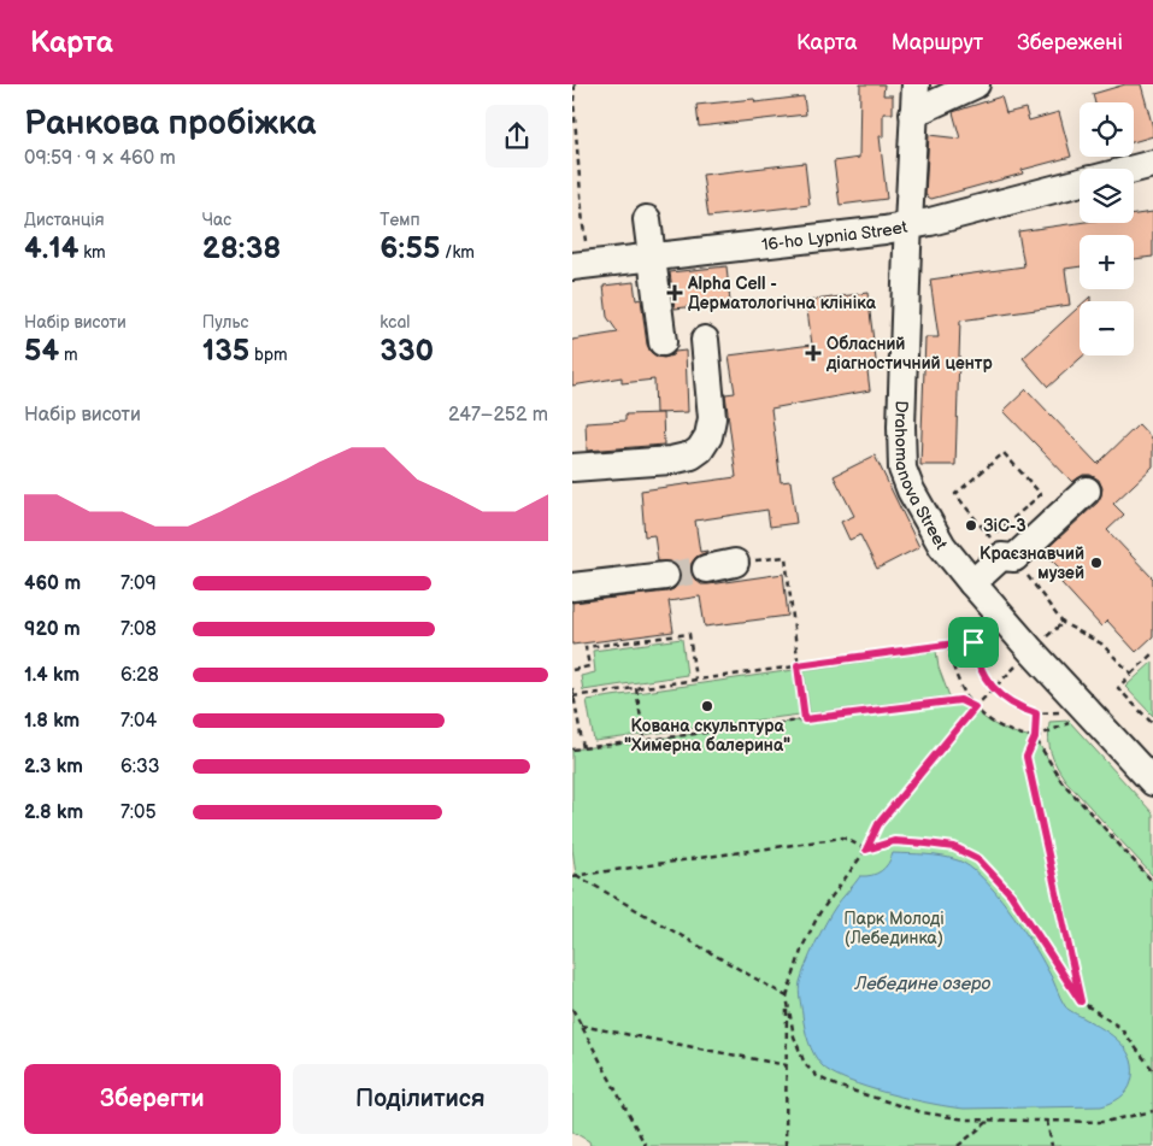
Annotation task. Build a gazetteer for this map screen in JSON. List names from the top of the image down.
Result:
{
  "streets": {
    "street": ["16-ho Lypnia Street", "Drahomanova Street"]
  },
  "crossings": [
    ["16-ho Lypnia Street", "Drahomanova Street"]
  ],
  "water": ["Лебедине озеро"],
  "parks": ["Парк Молоді (Лебединка)"],
  "places": {
    "health": ["Alpha Cell - Дерматологічна клініка", "Обласний діагностичний центр"],
    "other": ["ЗіС-3", "Краєзнавчий музей", "Кована скульптура \"Химерна балерина\""]
  },
  "page": {
    "header": "Карта",
    "nav": ["Карта", "Маршрут", "Збережені"],
    "heading": ["Ранкова пробіжка", "09:59 · 9 × 460 m"],
    "map_buttons": ["+", "−"],
    "stats": [
      ["Дистанція", "4.14 km"],
      ["Час", "28:38"],
      ["Темп", "6:55 /km"],
      ["Набір висоти", "54 m"],
      ["Пульс", "135 bpm"],
      ["kcal", "330"]
    ],
    "chart": ["Набір висоти", "247–252 m"],
    "list": [
      {
        "name": "460 m",
        "note": "7:09"
      },
      {
        "name": "920 m",
        "note": "7:08"
      },
      {
        "name": "1.4 km",
        "note": "6:28"
      },
      {
        "name": "1.8 km",
        "note": "7:04"
      },
      {
        "name": "2.3 km",
        "note": "6:33"
      },
      {
        "name": "2.8 km",
        "note": "7:05"
      }
    ],
    "buttons": ["Зберегти", "Поділитися"]
  }
}
